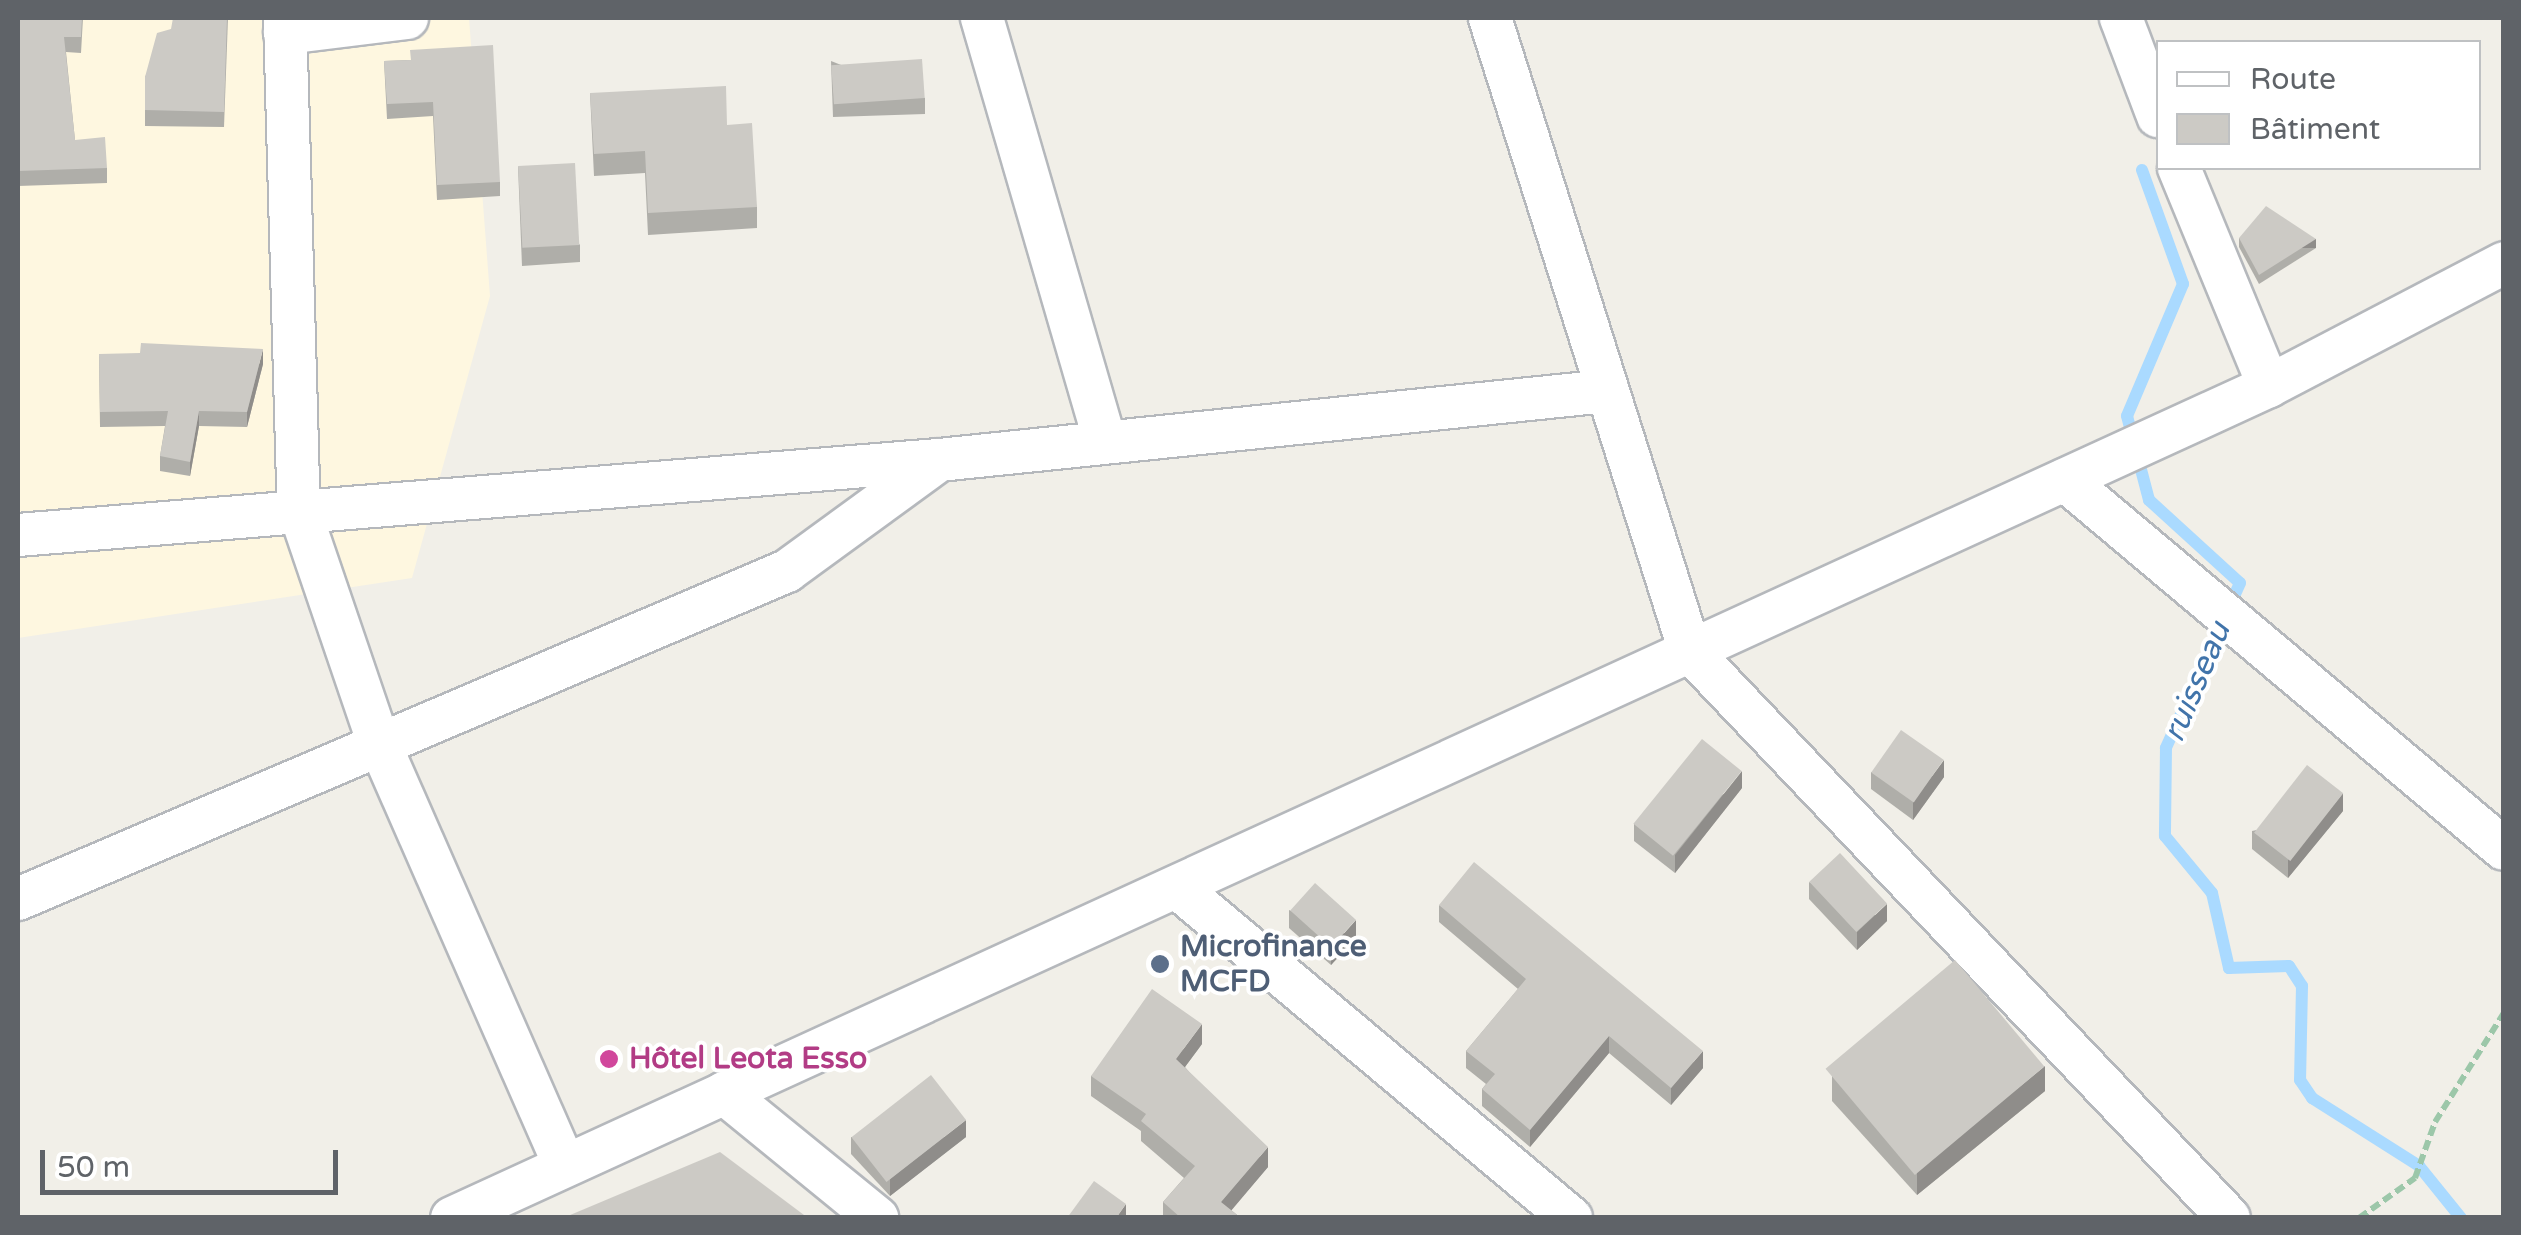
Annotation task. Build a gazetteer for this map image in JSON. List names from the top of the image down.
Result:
{
  "water": ["ruisseau"],
  "places": ["Microfinance MCFD", "Hôtel Leota Esso"],
  "legend": ["Route", "Bâtiment"],
  "scale_bar": "50 m"
}
